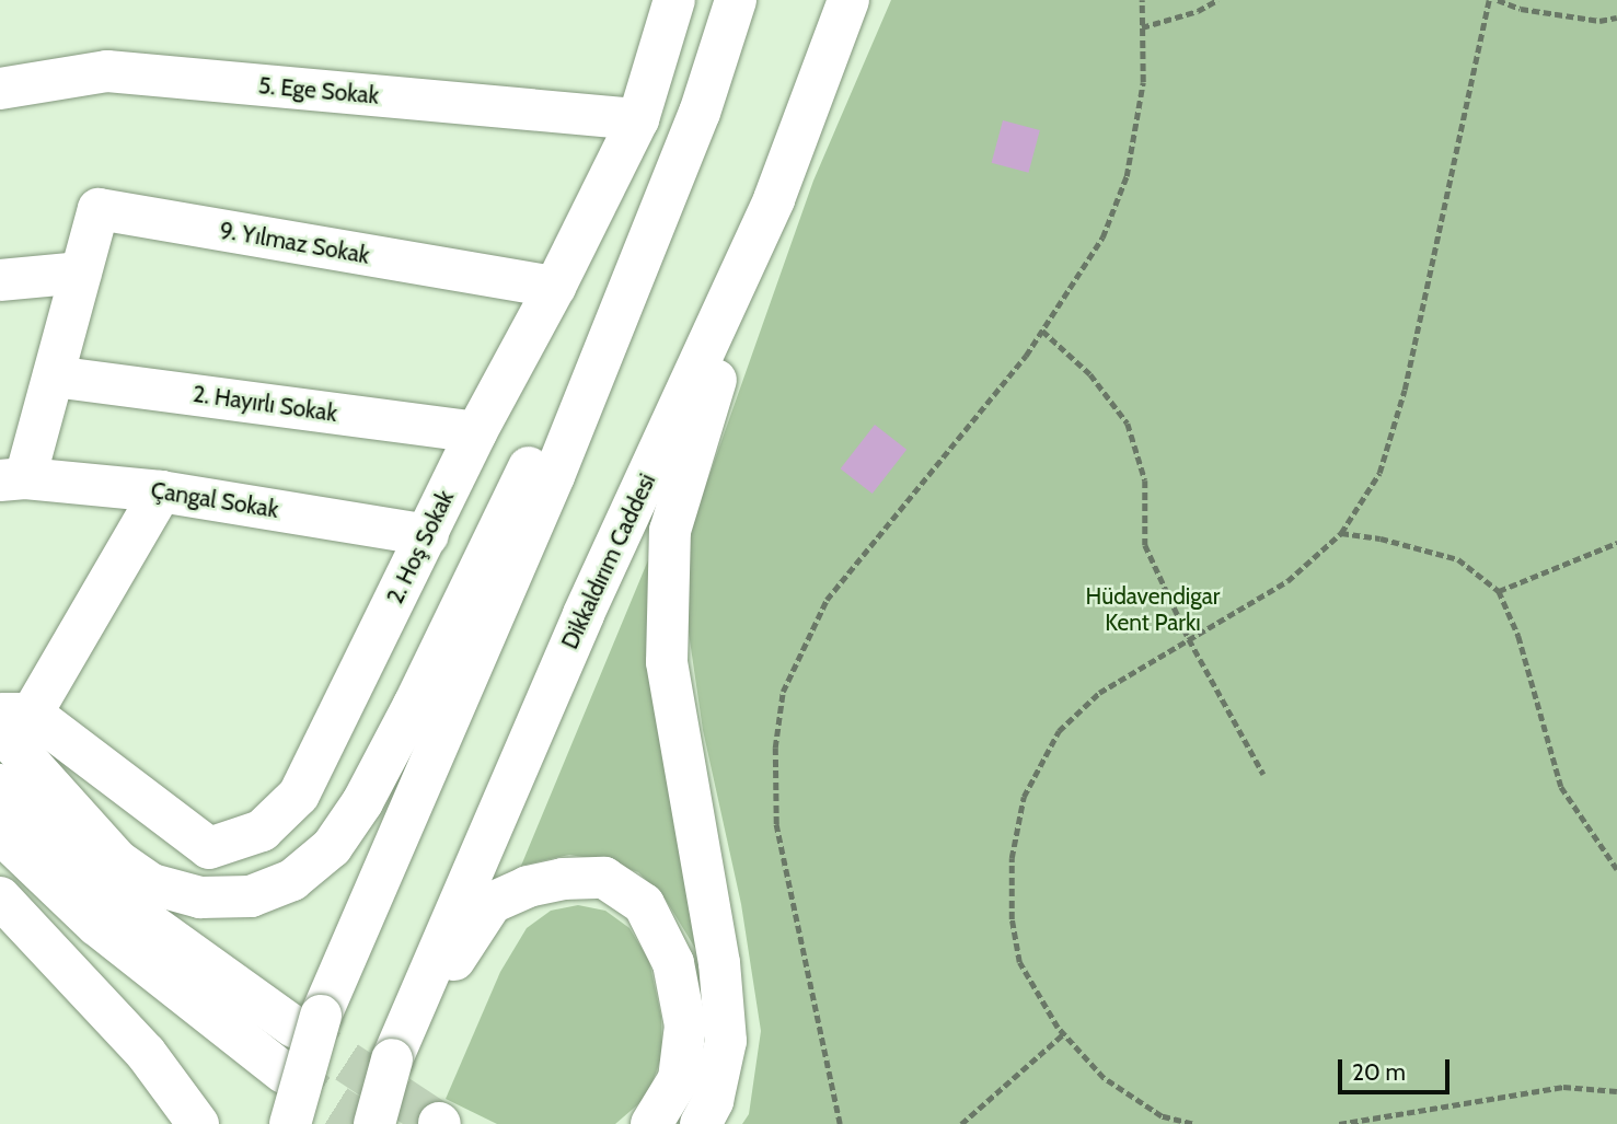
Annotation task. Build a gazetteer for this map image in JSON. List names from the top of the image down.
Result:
{
  "streets": {
    "main road": [
      "5. Ege Sokak",
      "9. Yılmaz Sokak",
      "2. Hayırlı Sokak",
      "Çangal Sokak",
      "2. Hoş Sokak",
      "Dikkaldırım Caddesi"
    ]
  },
  "crossings": [
    ["5. Ege Sokak", "2. Hoş Sokak"],
    ["9. Yılmaz Sokak", "2. Hayırlı Sokak"],
    ["9. Yılmaz Sokak", "Çangal Sokak"],
    ["9. Yılmaz Sokak", "2. Hoş Sokak"],
    ["2. Hayırlı Sokak", "2. Hoş Sokak"],
    ["Çangal Sokak", "2. Hoş Sokak"]
  ],
  "parks": ["Hüdavendigar Kent Parkı"],
  "scale_bar": "20 m"
}
